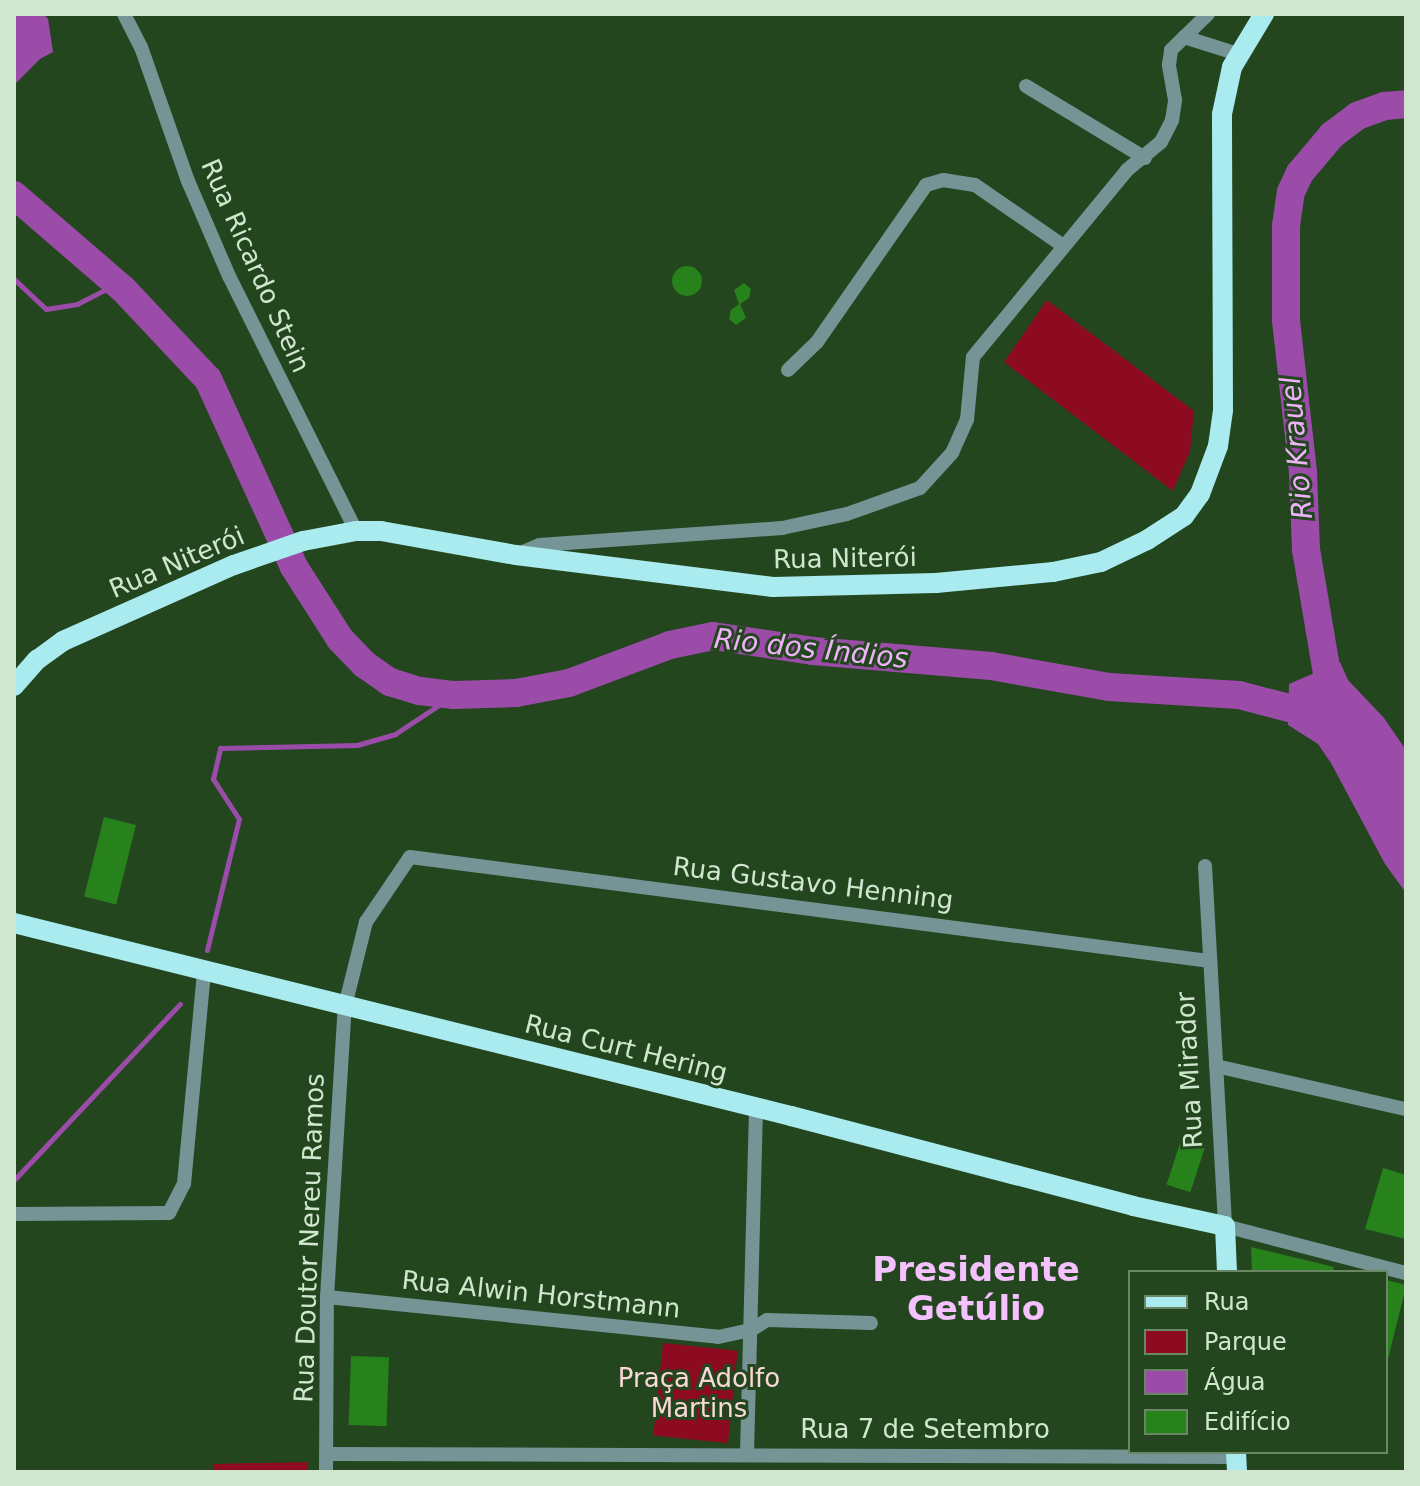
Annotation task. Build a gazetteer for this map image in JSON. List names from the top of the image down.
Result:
{
  "streets": {
    "main road": ["Rua Niterói", "Rua Curt Hering", "Rua Mirador"],
    "street": [
      "Rua Ricardo Stein",
      "Rua Gustavo Henning",
      "Rua Doutor Nereu Ramos",
      "Rua Alwin Horstmann",
      "Rua 7 de Setembro"
    ]
  },
  "crossings": [
    ["Rua Ricardo Stein", "Rua Niterói"],
    ["Rua Gustavo Henning", "Rua Mirador"],
    ["Rua Gustavo Henning", "Rua Doutor Nereu Ramos"],
    ["Rua Curt Hering", "Rua Mirador"],
    ["Rua Curt Hering", "Rua Doutor Nereu Ramos"],
    ["Rua Doutor Nereu Ramos", "Rua Alwin Horstmann"],
    ["Rua Doutor Nereu Ramos", "Rua 7 de Setembro"]
  ],
  "districts": ["Presidente Getúlio"],
  "water": ["Rio Krauel", "Rio dos Índios"],
  "parks": ["Praça Adolfo Martins"],
  "legend": [
    "Rua",
    "Parque",
    "Água",
    "Edifício"
  ]
}
